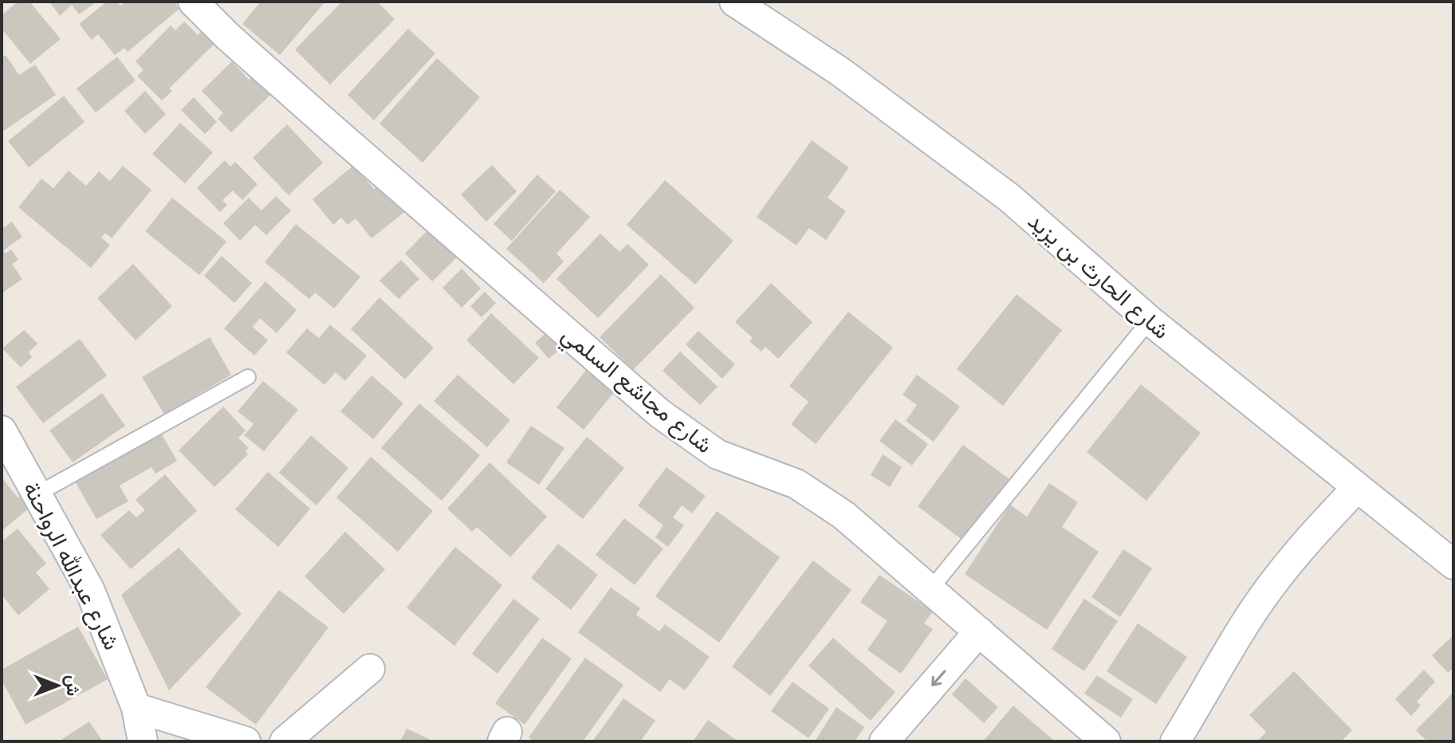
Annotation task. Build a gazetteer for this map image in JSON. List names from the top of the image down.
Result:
{
  "streets": {
    "street": ["شارع الحارث بن يزيد", "شارع مجاشع السلمي", "شارع عبدالله الرواحنة"]
  },
  "north": "right"
}
